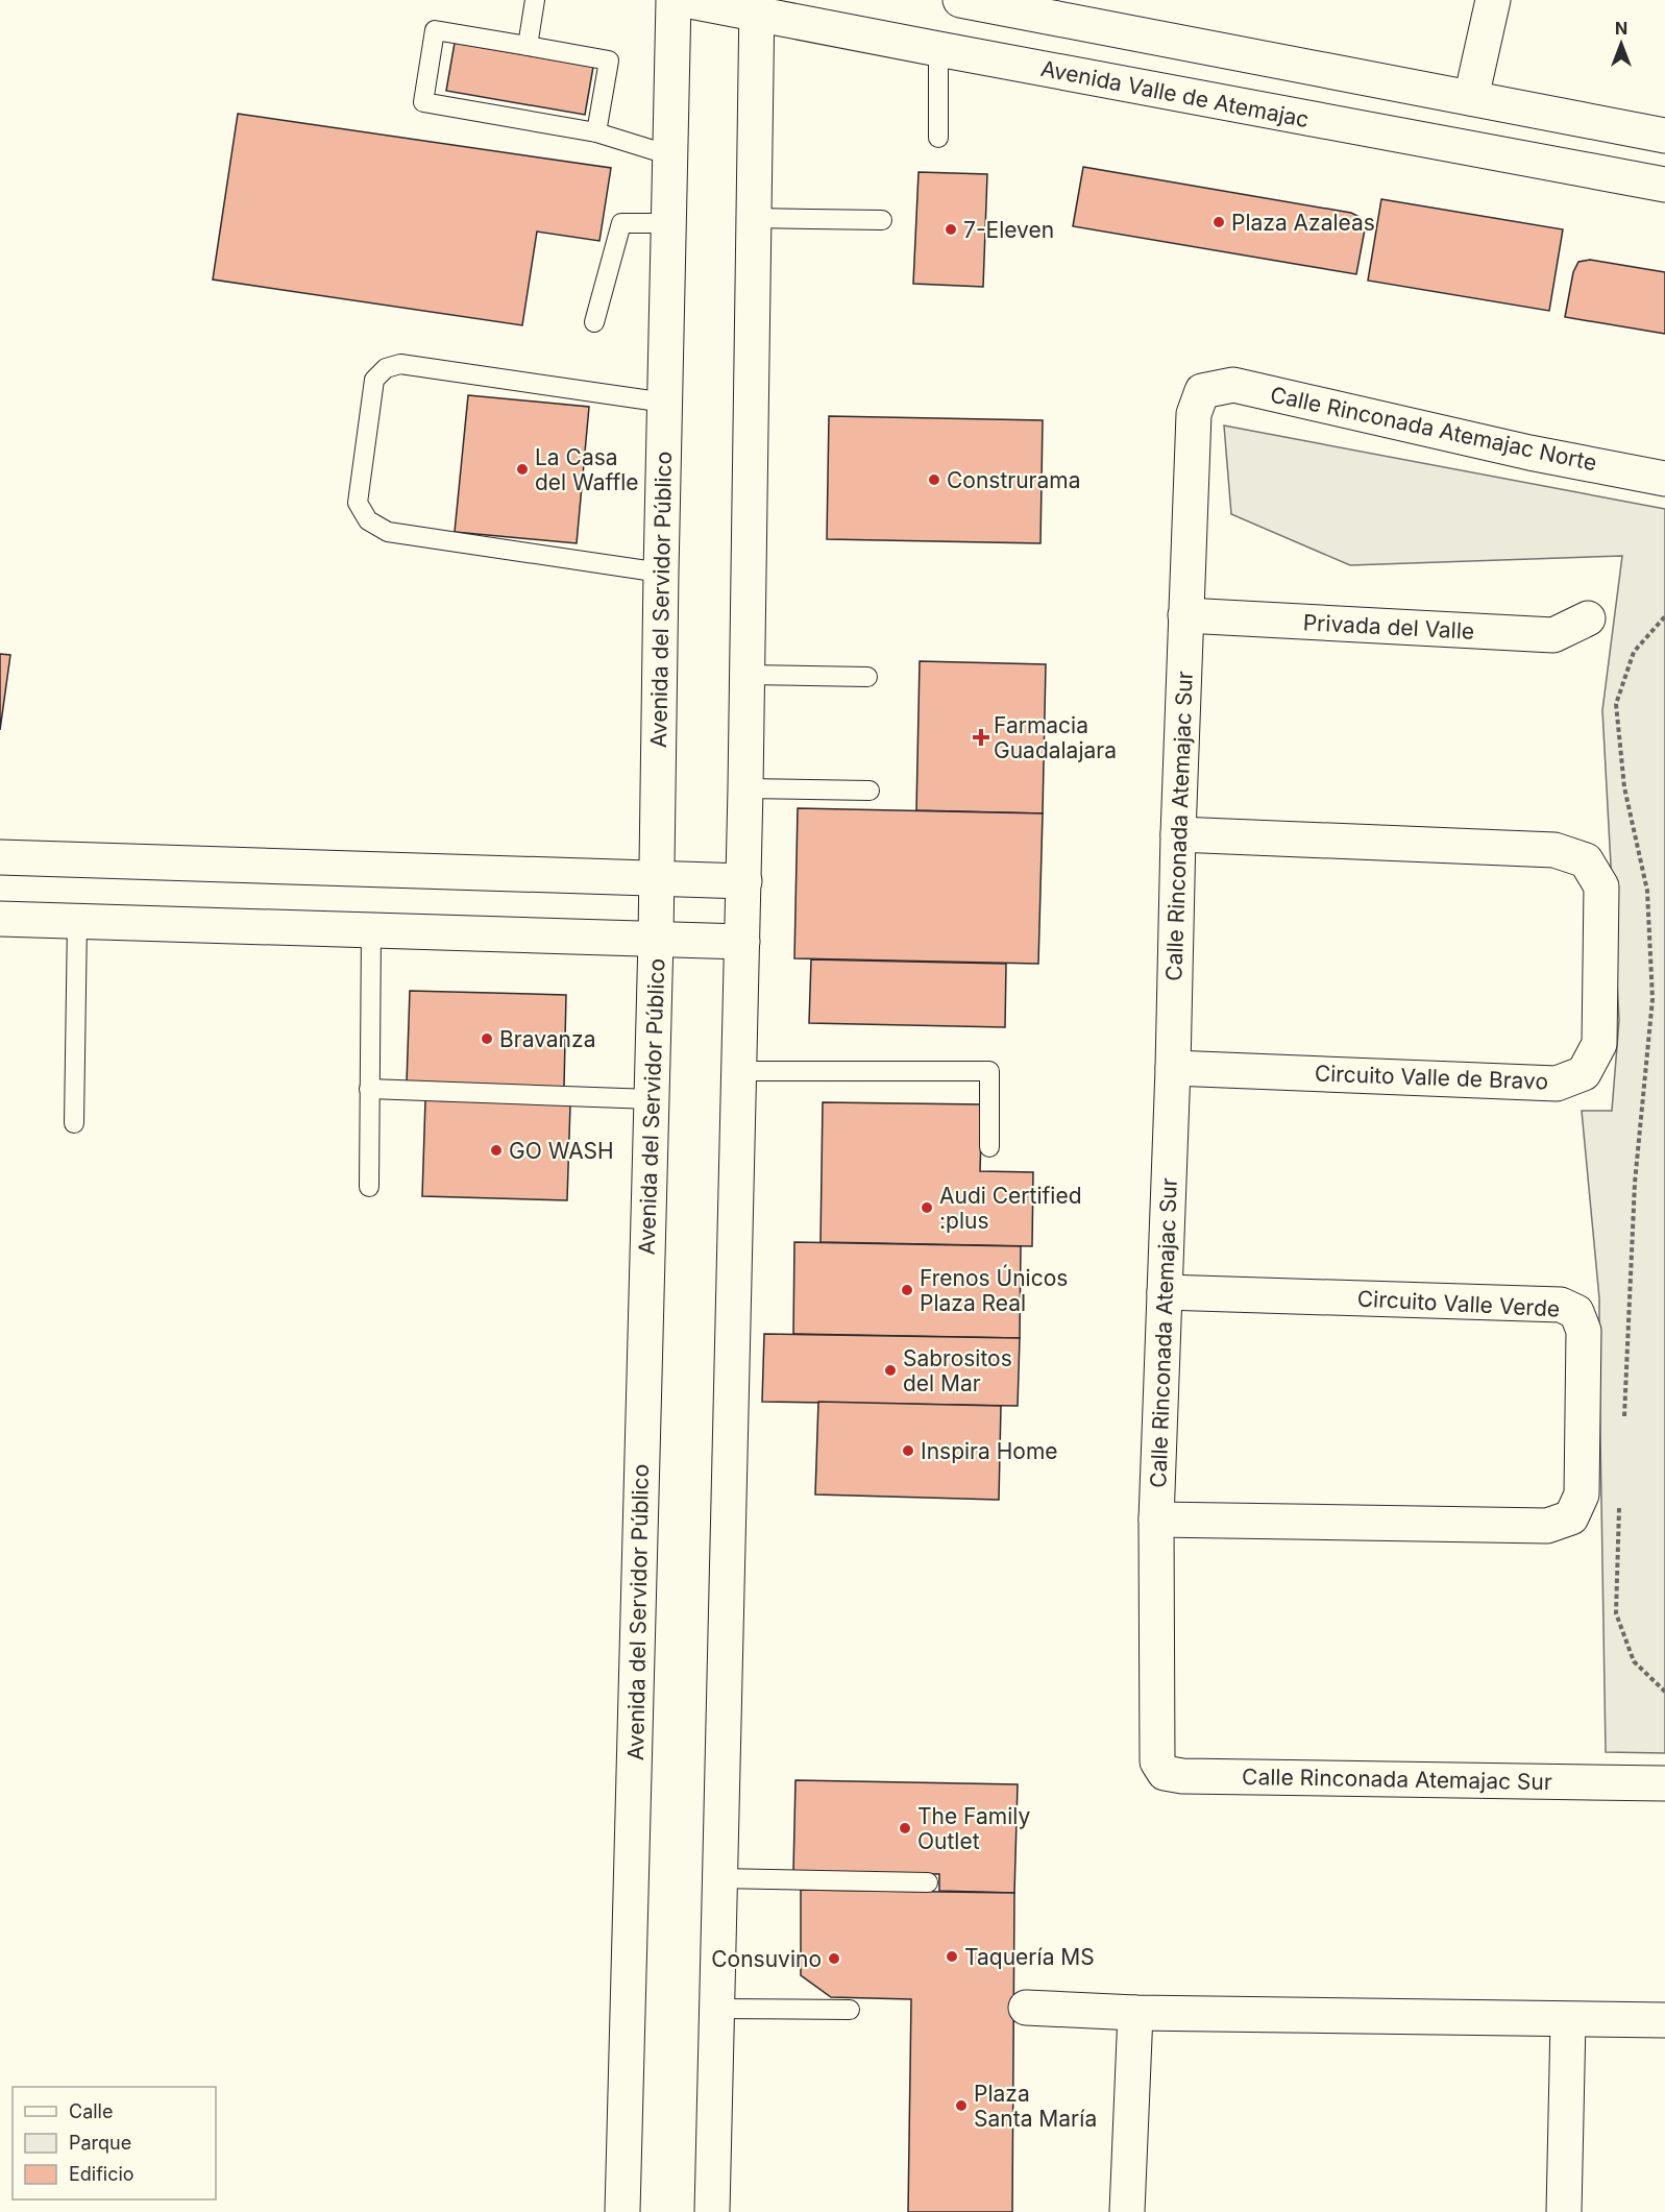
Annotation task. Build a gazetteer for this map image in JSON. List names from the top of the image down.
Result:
{
  "streets": {
    "street": [
      "Avenida Valle de Atemajac",
      "Calle Rinconada Atemajac Norte",
      "Avenida del Servidor Público",
      "Privada del Valle",
      "Calle Rinconada Atemajac Sur",
      "Circuito Valle de Bravo",
      "Circuito Valle Verde"
    ]
  },
  "crossings": [
    ["Calle Rinconada Atemajac Norte", "Calle Rinconada Atemajac Sur"],
    ["Privada del Valle", "Calle Rinconada Atemajac Sur"],
    ["Calle Rinconada Atemajac Sur", "Circuito Valle de Bravo"],
    ["Calle Rinconada Atemajac Sur", "Circuito Valle Verde"]
  ],
  "places": {
    "other": [
      "Plaza Azaleas",
      "7-Eleven",
      "La Casa del Waffle",
      "Construrama",
      "Bravanza",
      "GO WASH",
      "Audi Certified :plus",
      "Frenos Únicos Plaza Real",
      "Sabrositos del Mar",
      "Inspira Home",
      "The Family Outlet",
      "Taquería MS",
      "Consuvino",
      "Plaza Santa María"
    ],
    "health": ["Farmacia Guadalajara"]
  },
  "legend": ["Calle", "Parque", "Edificio"],
  "north": "top"
}
